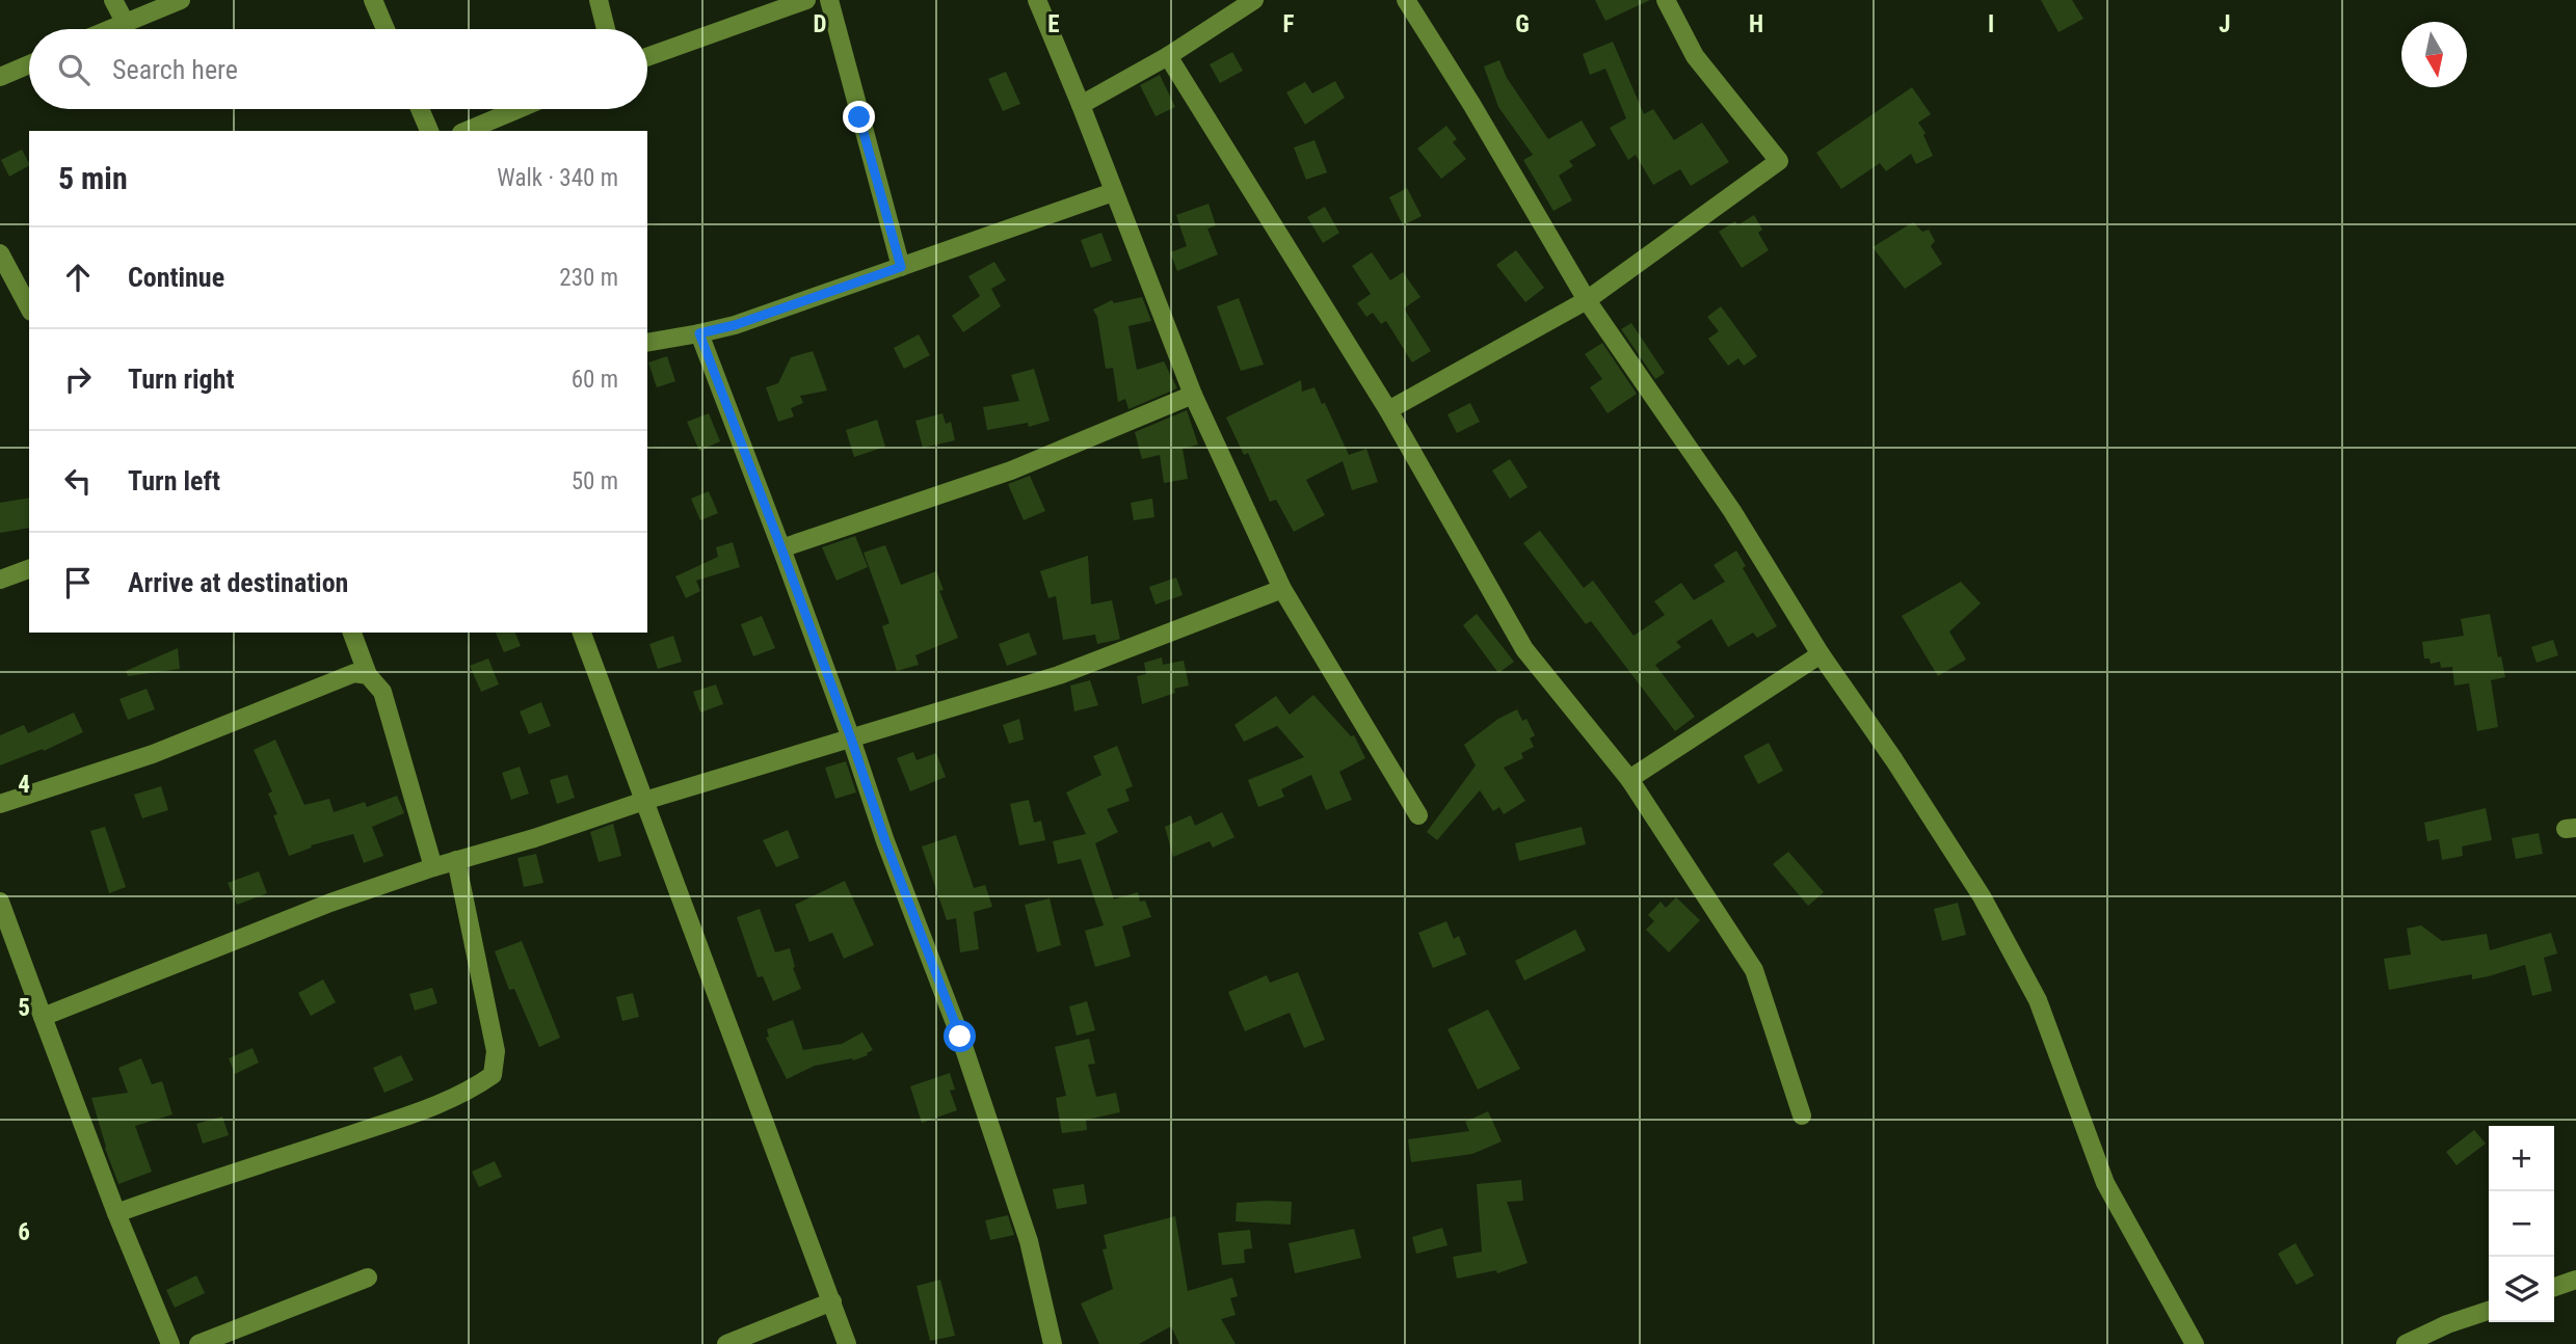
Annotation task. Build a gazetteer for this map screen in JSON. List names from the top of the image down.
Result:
{
  "north": "bottom",
  "page": {
    "search": "Search here",
    "heading": ["5 min", "Walk · 340 m"],
    "list": [
      ["Continue", "230 m"],
      ["Turn right", "60 m"],
      ["Turn left", "50 m"],
      "Arrive at destination"
    ],
    "map_buttons": ["+", "−"]
  },
  "grid": {
    "columns": [
      "D",
      "E",
      "F",
      "G",
      "H",
      "I",
      "J"
    ],
    "rows": ["4", "5", "6"]
  }
}
